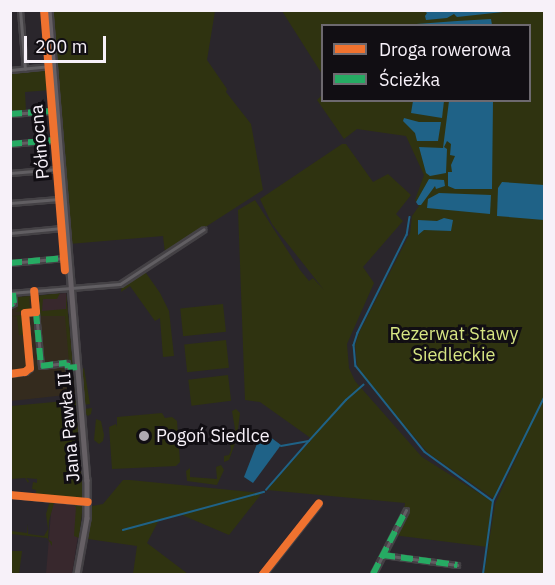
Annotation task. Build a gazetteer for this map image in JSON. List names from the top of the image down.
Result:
{
  "streets": {
    "main road": ["Północna", "Jana Pawła II"]
  },
  "crossings": [
    ["Północna", "Jana Pawła II"]
  ],
  "parks": ["Rezerwat Stawy Siedleckie"],
  "places": ["Pogoń Siedlce"],
  "legend": ["Droga rowerowa", "Ścieżka"],
  "scale_bar": "200 m"
}
